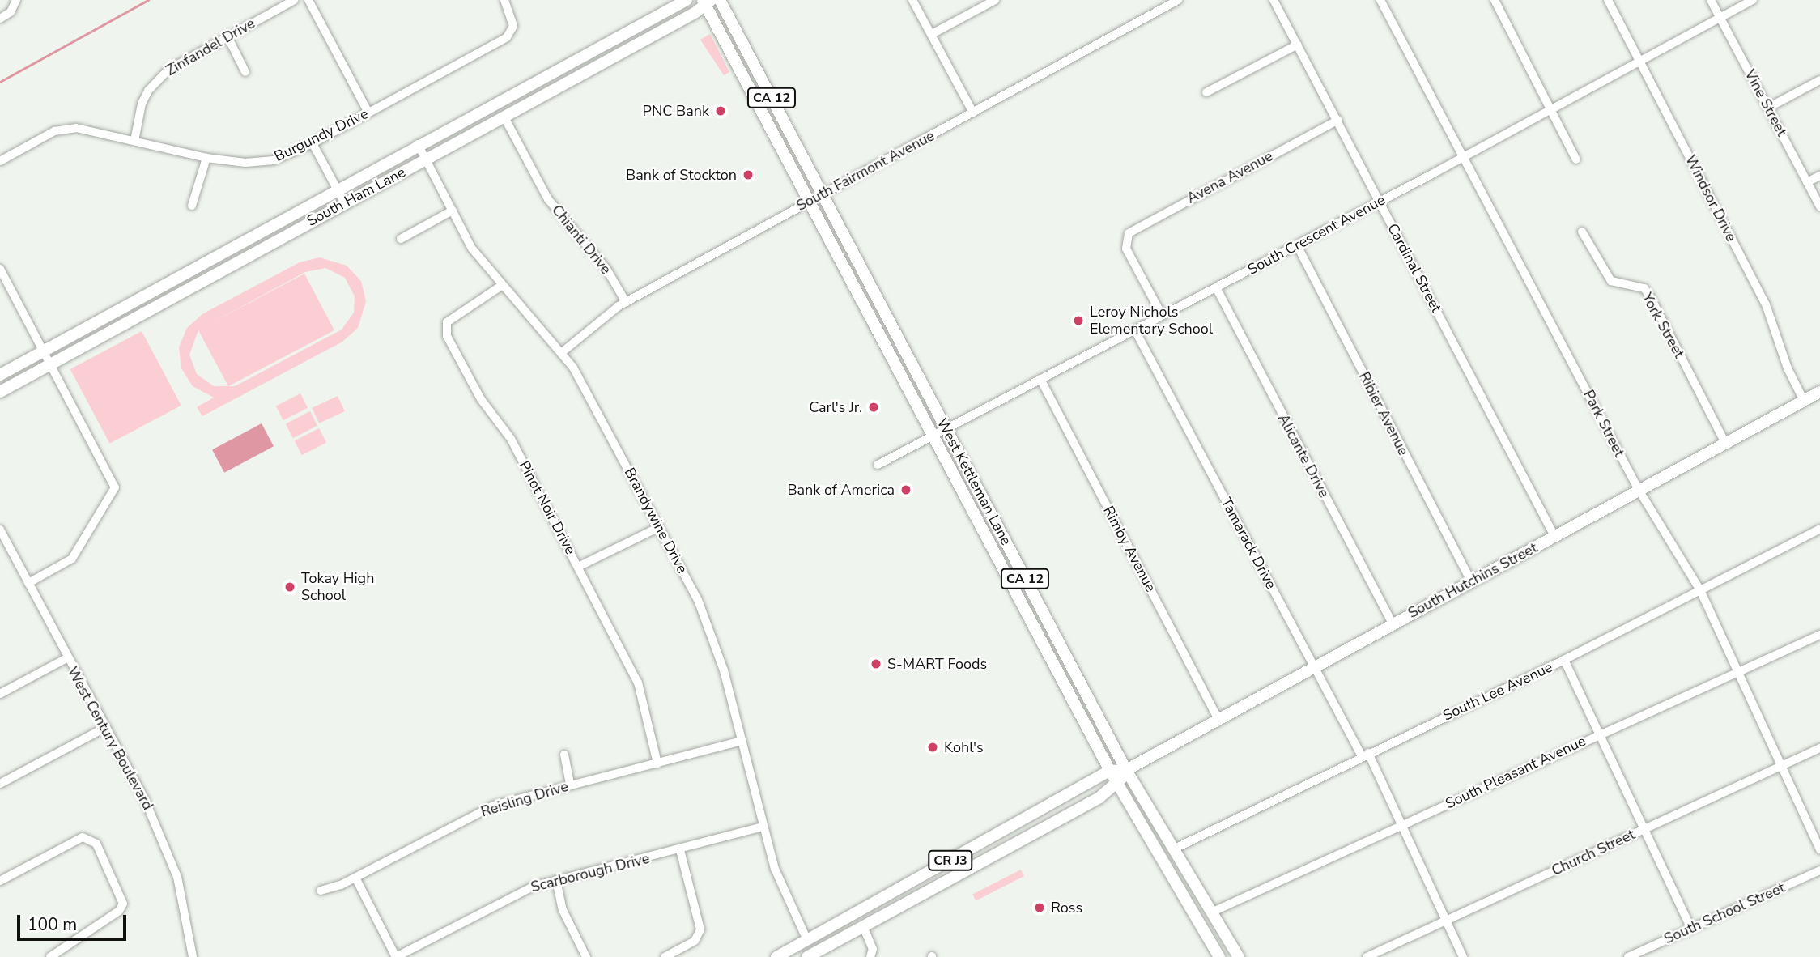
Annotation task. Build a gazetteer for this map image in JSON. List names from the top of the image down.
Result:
{
  "streets": {
    "main road": [
      "CA 12",
      "South Ham Lane",
      "West Kettleman Lane",
      "South Hutchins Street",
      "CR J3"
    ],
    "street": [
      "Zinfandel Drive",
      "Vine Street",
      "Burgundy Drive",
      "South Fairmont Avenue",
      "Avena Avenue",
      "Windsor Drive",
      "South Crescent Avenue",
      "Chianti Drive",
      "Cardinal Street",
      "York Street",
      "Ribier Avenue",
      "Park Street",
      "Alicante Drive",
      "Pinot Noir Drive",
      "Brandywine Drive",
      "Tamarack Drive",
      "Rimby Avenue",
      "South Lee Avenue",
      "West Century Boulevard",
      "South Pleasant Avenue",
      "Reisling Drive",
      "Church Street",
      "Scarborough Drive",
      "South School Street"
    ]
  },
  "crossings": [
    ["Zinfandel Drive", "Burgundy Drive"],
    ["Vine Street", "South Crescent Avenue"],
    ["South Fairmont Avenue", "Chianti Drive"],
    ["South Fairmont Avenue", "West Kettleman Lane"],
    ["South Fairmont Avenue", "Brandywine Drive"],
    ["Avena Avenue", "South Crescent Avenue"],
    ["Avena Avenue", "Cardinal Street"],
    ["South Ham Lane", "Chianti Drive"],
    ["South Ham Lane", "West Kettleman Lane"],
    ["South Ham Lane", "Brandywine Drive"],
    ["Windsor Drive", "South Crescent Avenue"],
    ["Windsor Drive", "South Hutchins Street"],
    ["South Crescent Avenue", "Cardinal Street"],
    ["South Crescent Avenue", "Ribier Avenue"],
    ["South Crescent Avenue", "Park Street"],
    ["South Crescent Avenue", "Alicante Drive"],
    ["South Crescent Avenue", "West Kettleman Lane"],
    ["South Crescent Avenue", "Tamarack Drive"],
    ["South Crescent Avenue", "Rimby Avenue"],
    ["Cardinal Street", "South Hutchins Street"],
    ["York Street", "South Hutchins Street"],
    ["Ribier Avenue", "South Hutchins Street"],
    ["Park Street", "South Hutchins Street"],
    ["Park Street", "South Lee Avenue"],
    ["Park Street", "South Pleasant Avenue"],
    ["Park Street", "Church Street"],
    ["Alicante Drive", "South Hutchins Street"],
    ["West Kettleman Lane", "South Hutchins Street"],
    ["West Kettleman Lane", "South Lee Avenue"],
    ["West Kettleman Lane", "South Pleasant Avenue"],
    ["West Kettleman Lane", "CR J3"],
    ["Pinot Noir Drive", "Brandywine Drive"],
    ["Pinot Noir Drive", "Reisling Drive"],
    ["Brandywine Drive", "South Hutchins Street"],
    ["Brandywine Drive", "Reisling Drive"],
    ["Brandywine Drive", "Scarborough Drive"],
    ["Tamarack Drive", "South Hutchins Street"],
    ["Tamarack Drive", "South Lee Avenue"],
    ["Tamarack Drive", "South Pleasant Avenue"],
    ["Tamarack Drive", "Church Street"],
    ["Rimby Avenue", "South Hutchins Street"]
  ],
  "places": [
    "PNC Bank",
    "Bank of Stockton",
    "Leroy Nichols Elementary School",
    "Carl's Jr.",
    "Bank of America",
    "Tokay High School",
    "S-MART Foods",
    "Kohl's",
    "Ross"
  ],
  "scale_bar": "100 m"
}
